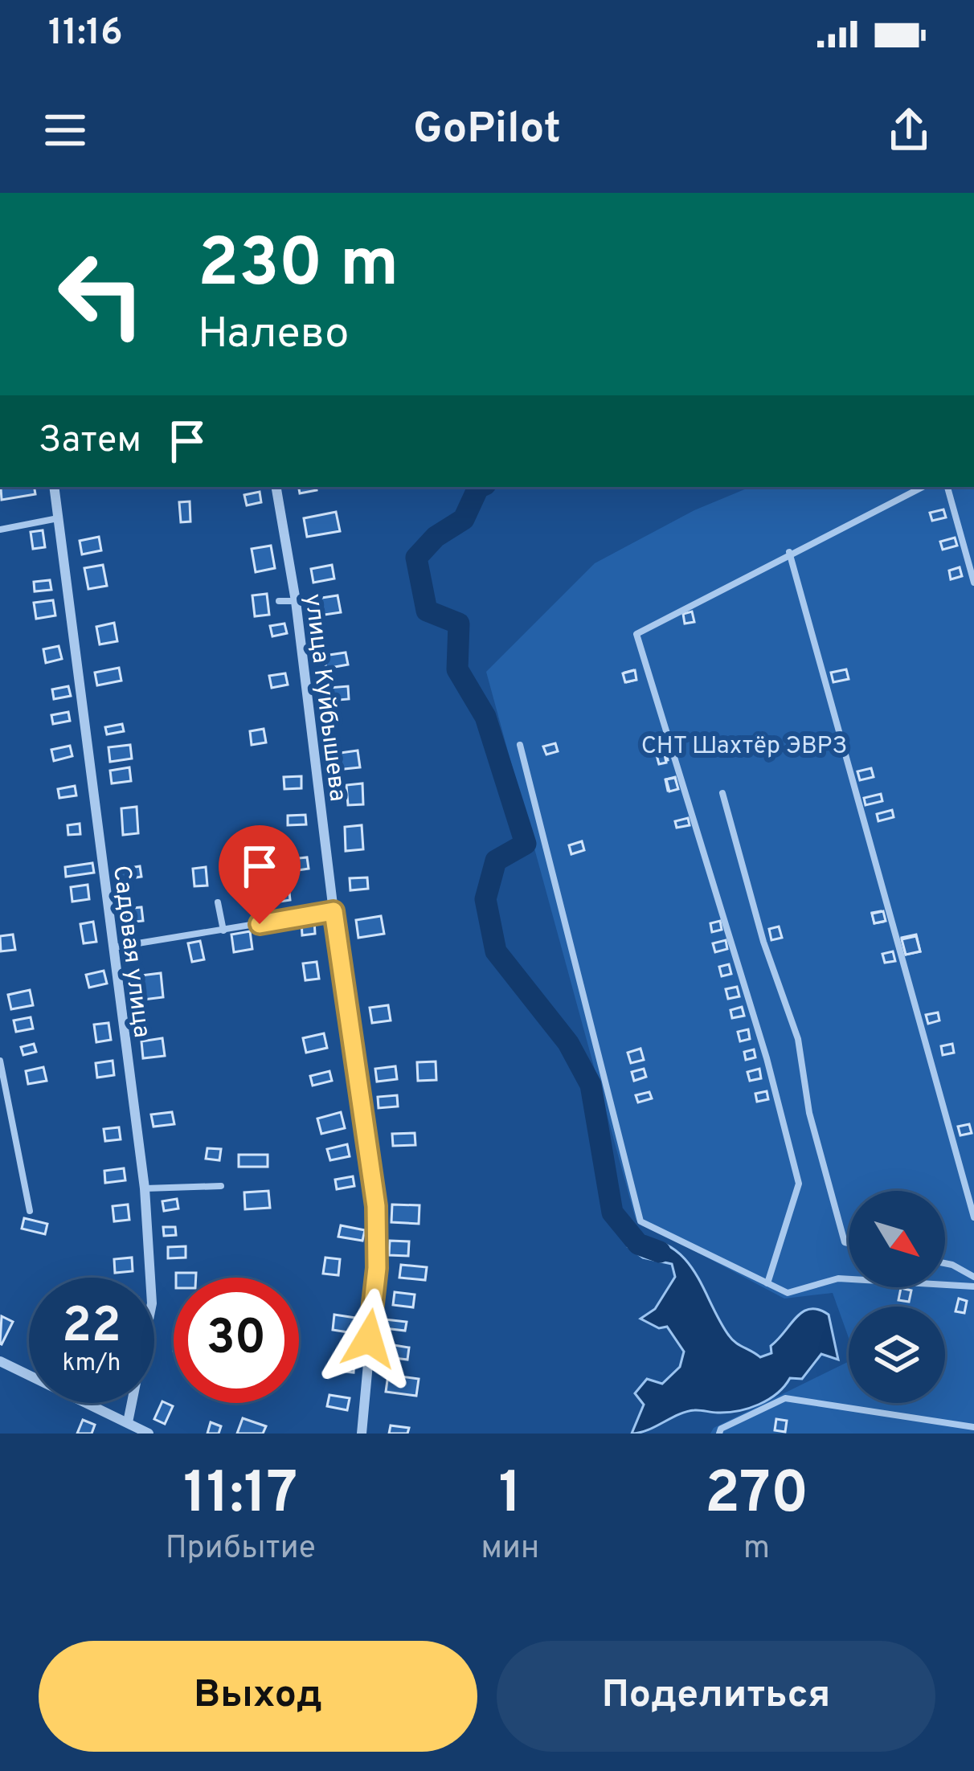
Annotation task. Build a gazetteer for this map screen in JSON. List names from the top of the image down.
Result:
{
  "streets": {
    "street": ["улица Куйбышева", "Садовая улица"]
  },
  "parks": ["СНТ Шахтёр ЭВРЗ"],
  "north": "bottom right",
  "page": {
    "status": "11:16",
    "header": "GoPilot",
    "turn": ["230 m", "Налево"],
    "then": "Затем",
    "speed": "22 km/h",
    "limit": "30",
    "eta": [
      "11:17",
      "Прибытие",
      "1",
      "мин",
      "270",
      "m"
    ],
    "buttons": ["Выход", "Поделиться"]
  }
}
